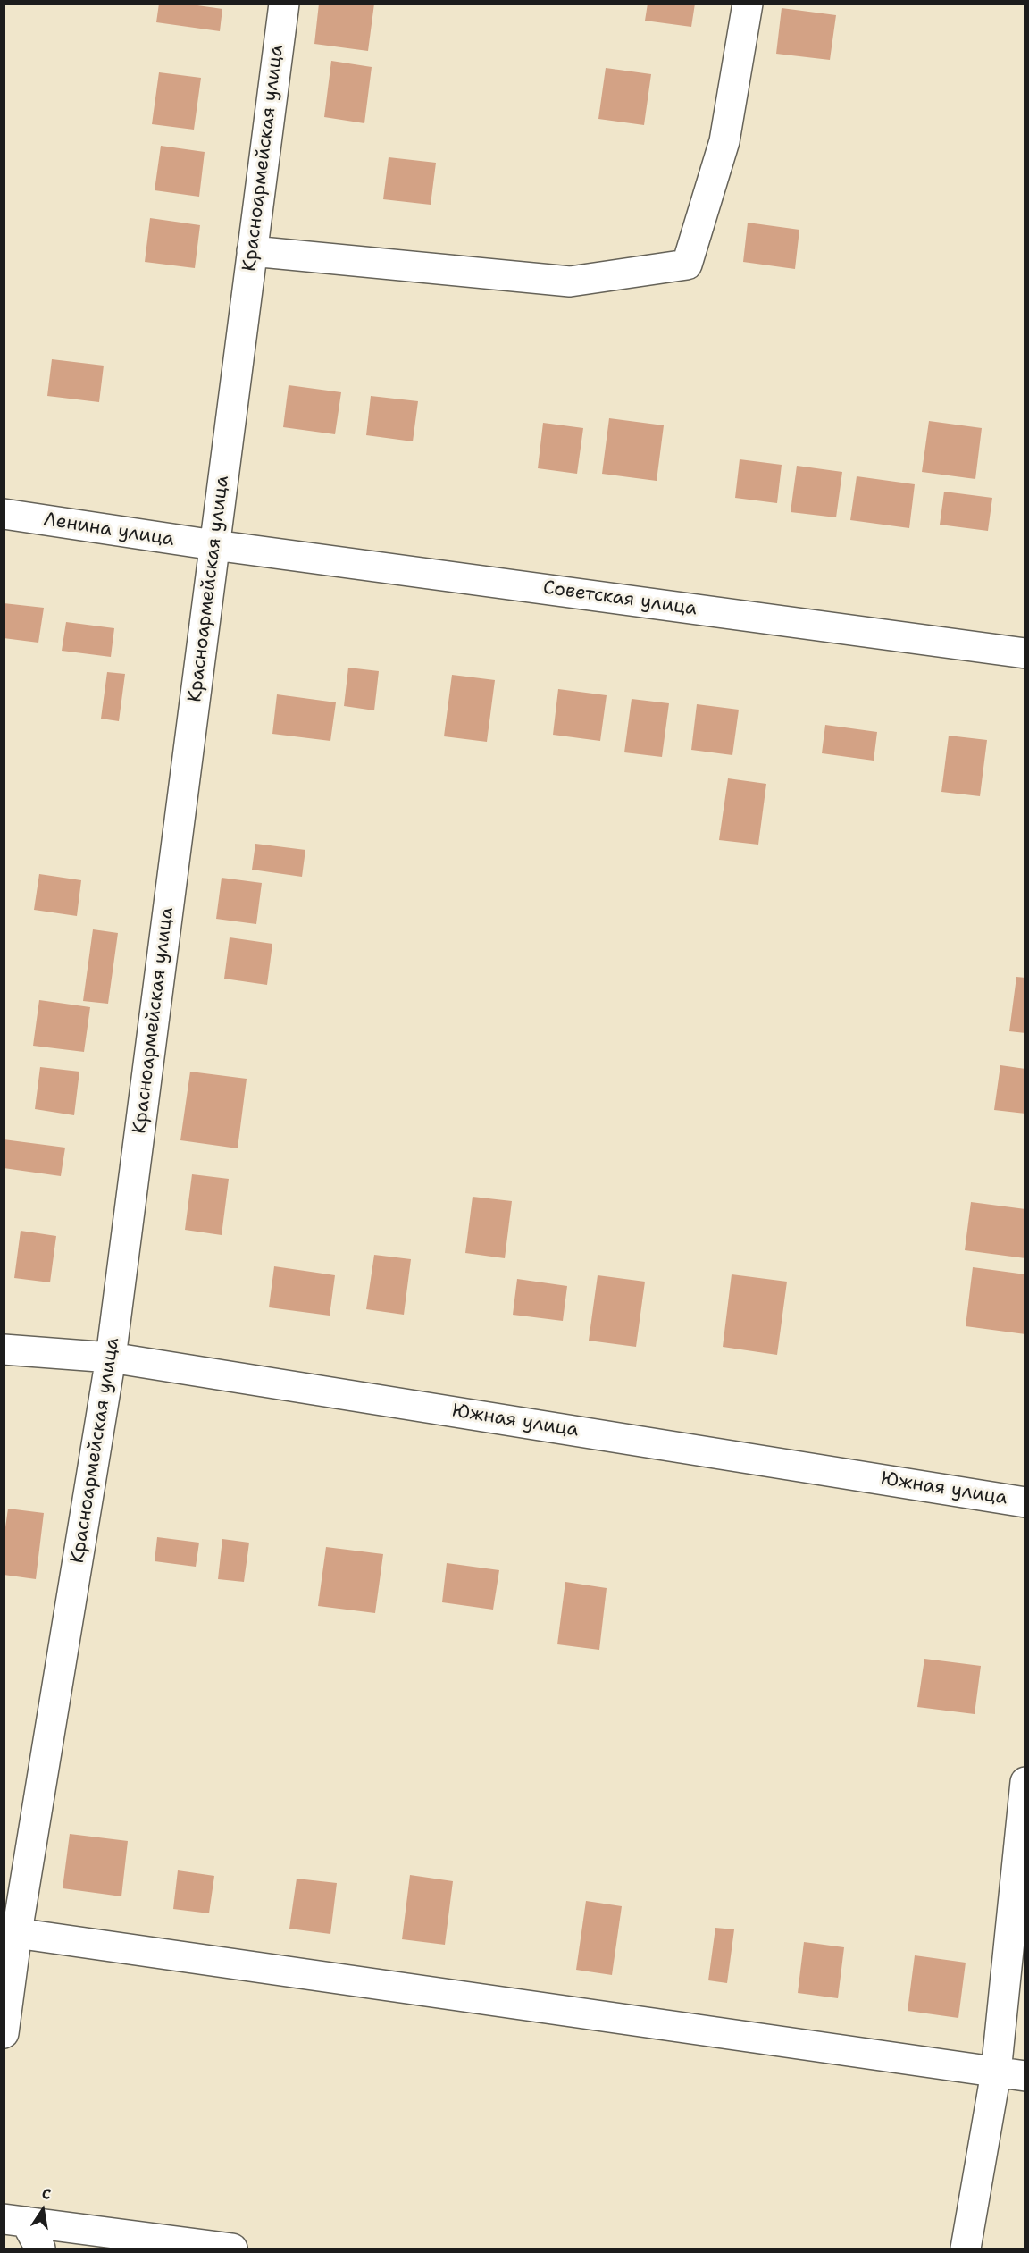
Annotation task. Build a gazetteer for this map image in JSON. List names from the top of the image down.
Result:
{
  "streets": {
    "street": [
      "Красноармейская улица",
      "Ленина улица",
      "Советская улица",
      "Южная улица"
    ]
  },
  "crossings": [
    ["Красноармейская улица", "Ленина улица"],
    ["Красноармейская улица", "Советская улица"],
    ["Красноармейская улица", "Южная улица"],
    ["Ленина улица", "Советская улица"]
  ],
  "north": "top"
}
